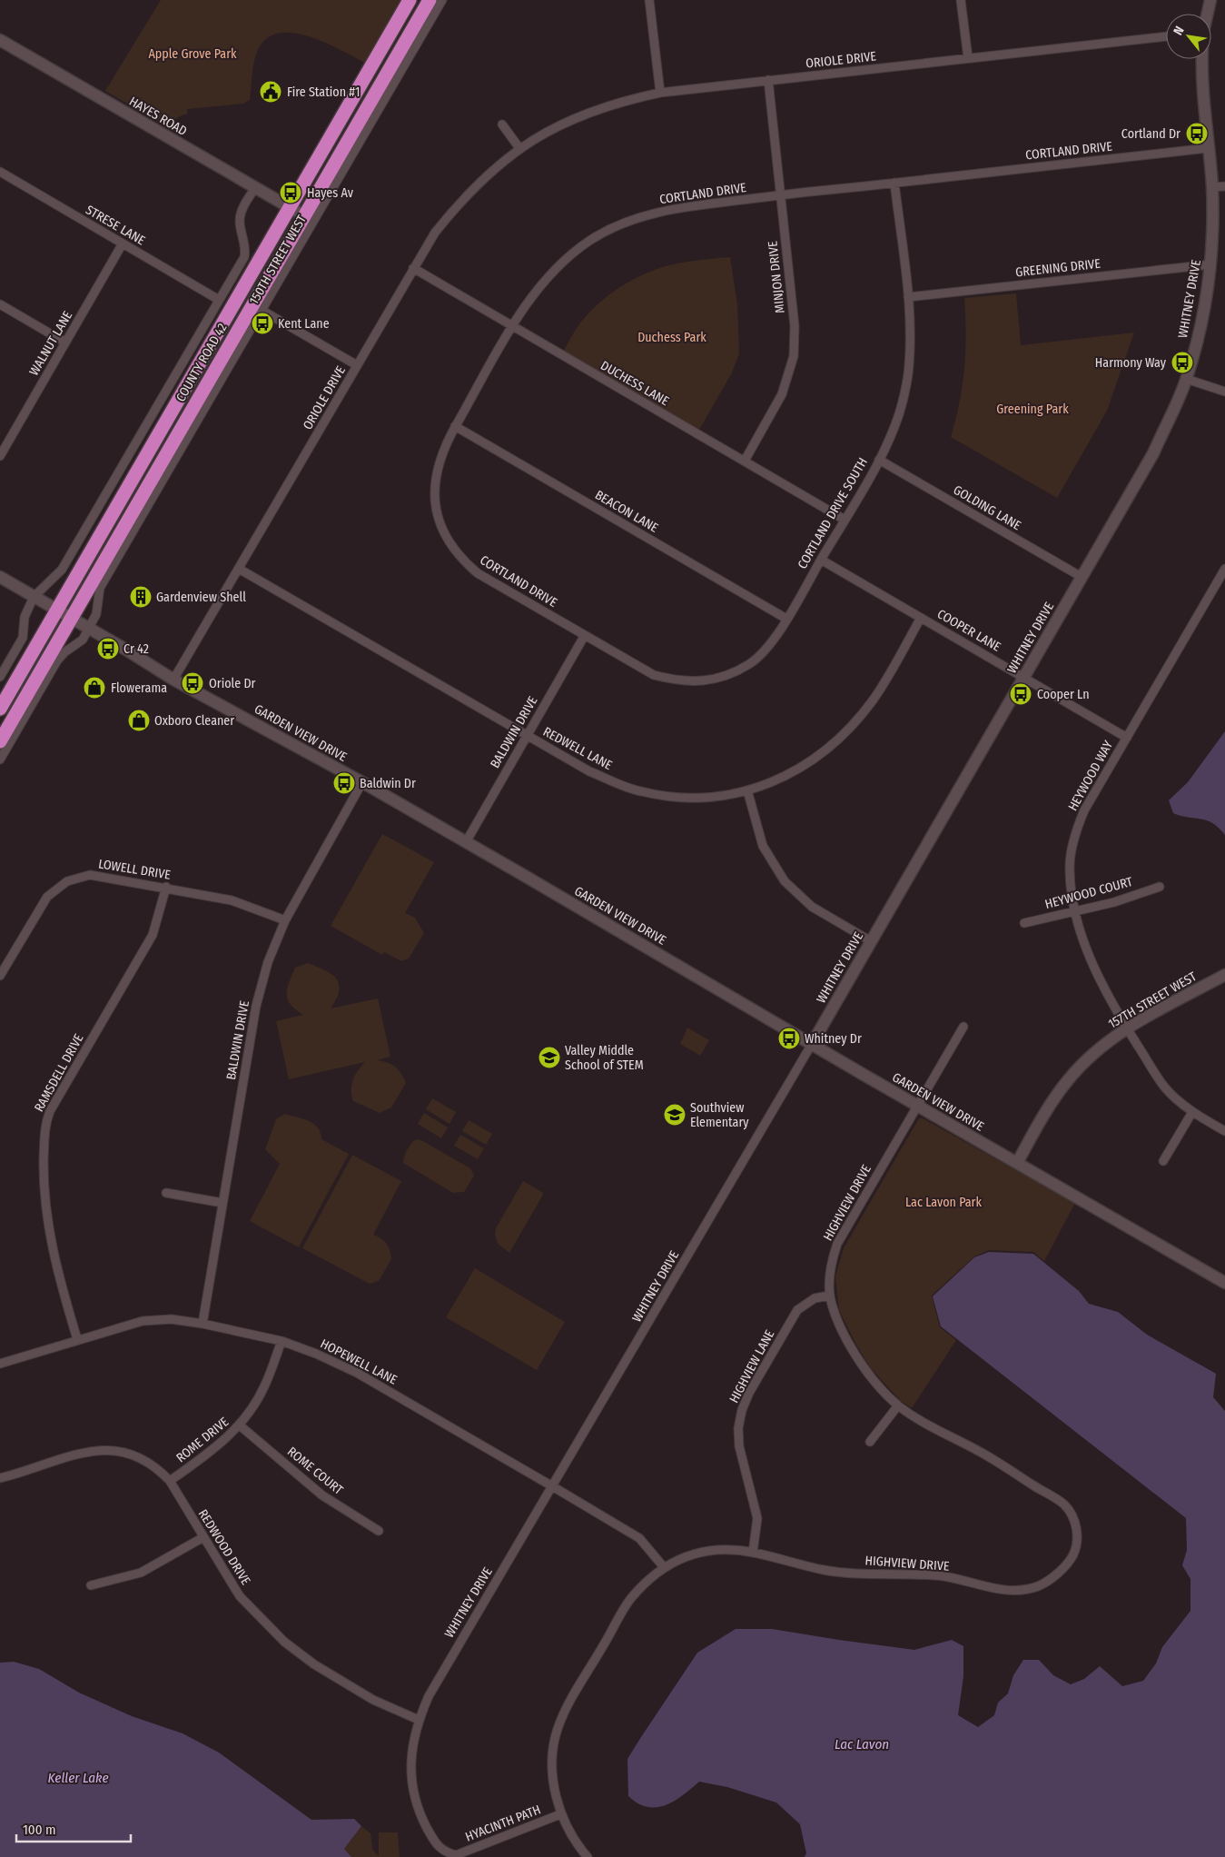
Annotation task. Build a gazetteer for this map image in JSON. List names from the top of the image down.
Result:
{
  "streets": {
    "highway": ["COUNTY ROAD 42"],
    "street": [
      "ORIOLE DRIVE",
      "HAYES ROAD",
      "CORTLAND DRIVE",
      "STRESE LANE",
      "150TH STREET WEST",
      "GREENING DRIVE",
      "MINJON DRIVE",
      "WHITNEY DRIVE",
      "WALNUT LANE",
      "DUCHESS LANE",
      "GOLDING LANE",
      "BEACON LANE",
      "CORTLAND DRIVE SOUTH",
      "COOPER LANE",
      "BALDWIN DRIVE",
      "GARDEN VIEW DRIVE",
      "REDWELL LANE",
      "HEYWOOD WAY",
      "LOWELL DRIVE",
      "HEYWOOD COURT",
      "157TH STREET WEST",
      "RAMSDELL DRIVE",
      "HIGHVIEW DRIVE",
      "HOPEWELL LANE",
      "HIGHVIEW LANE",
      "ROME DRIVE",
      "ROME COURT",
      "REDWOOD DRIVE",
      "HYACINTH PATH"
    ]
  },
  "crossings": [
    ["ORIOLE DRIVE", "MINJON DRIVE"],
    ["ORIOLE DRIVE", "DUCHESS LANE"],
    ["ORIOLE DRIVE", "GARDEN VIEW DRIVE"],
    ["ORIOLE DRIVE", "REDWELL LANE"],
    ["HAYES ROAD", "COUNTY ROAD 42"],
    ["CORTLAND DRIVE", "MINJON DRIVE"],
    ["CORTLAND DRIVE", "WHITNEY DRIVE"],
    ["CORTLAND DRIVE", "DUCHESS LANE"],
    ["CORTLAND DRIVE", "BEACON LANE"],
    ["CORTLAND DRIVE", "CORTLAND DRIVE SOUTH"],
    ["CORTLAND DRIVE", "BALDWIN DRIVE"],
    ["STRESE LANE", "WALNUT LANE"],
    ["150TH STREET WEST", "COUNTY ROAD 42"],
    ["150TH STREET WEST", "GARDEN VIEW DRIVE"],
    ["GREENING DRIVE", "WHITNEY DRIVE"],
    ["GREENING DRIVE", "CORTLAND DRIVE SOUTH"],
    ["MINJON DRIVE", "DUCHESS LANE"],
    ["WHITNEY DRIVE", "GOLDING LANE"],
    ["WHITNEY DRIVE", "COOPER LANE"],
    ["WHITNEY DRIVE", "GARDEN VIEW DRIVE"],
    ["WHITNEY DRIVE", "HOPEWELL LANE"],
    ["WHITNEY DRIVE", "REDWOOD DRIVE"],
    ["WHITNEY DRIVE", "HYACINTH PATH"],
    ["COUNTY ROAD 42", "GARDEN VIEW DRIVE"],
    ["DUCHESS LANE", "CORTLAND DRIVE SOUTH"],
    ["GOLDING LANE", "CORTLAND DRIVE SOUTH"],
    ["BEACON LANE", "CORTLAND DRIVE SOUTH"],
    ["CORTLAND DRIVE SOUTH", "COOPER LANE"],
    ["CORTLAND DRIVE SOUTH", "BALDWIN DRIVE"],
    ["COOPER LANE", "REDWELL LANE"],
    ["COOPER LANE", "HEYWOOD WAY"],
    ["BALDWIN DRIVE", "GARDEN VIEW DRIVE"],
    ["BALDWIN DRIVE", "REDWELL LANE"],
    ["BALDWIN DRIVE", "LOWELL DRIVE"],
    ["BALDWIN DRIVE", "HOPEWELL LANE"],
    ["GARDEN VIEW DRIVE", "157TH STREET WEST"],
    ["GARDEN VIEW DRIVE", "HIGHVIEW DRIVE"],
    ["HEYWOOD WAY", "HEYWOOD COURT"],
    ["HEYWOOD WAY", "157TH STREET WEST"],
    ["LOWELL DRIVE", "RAMSDELL DRIVE"],
    ["RAMSDELL DRIVE", "HOPEWELL LANE"],
    ["HIGHVIEW DRIVE", "HOPEWELL LANE"],
    ["HIGHVIEW DRIVE", "HIGHVIEW LANE"],
    ["HIGHVIEW DRIVE", "HYACINTH PATH"],
    ["HOPEWELL LANE", "ROME DRIVE"],
    ["ROME DRIVE", "ROME COURT"],
    ["ROME DRIVE", "REDWOOD DRIVE"]
  ],
  "water": ["Lac Lavon", "Keller Lake"],
  "parks": [
    "Apple Grove Park",
    "Duchess Park",
    "Greening Park",
    "Lac Lavon Park"
  ],
  "places": {
    "public building": ["Fire Station #1"],
    "bus stop": [
      "Cortland Dr",
      "Hayes Av",
      "Kent Lane",
      "Harmony Way",
      "Cr 42",
      "Oriole Dr",
      "Cooper Ln",
      "Baldwin Dr",
      "Whitney Dr"
    ],
    "building": ["Gardenview Shell"],
    "shop": ["Flowerama", "Oxboro Cleaner"],
    "school or university": ["Valley Middle School of STEM", "Southview Elementary"]
  },
  "scale_bar": "100 m",
  "north": "top left"
}
